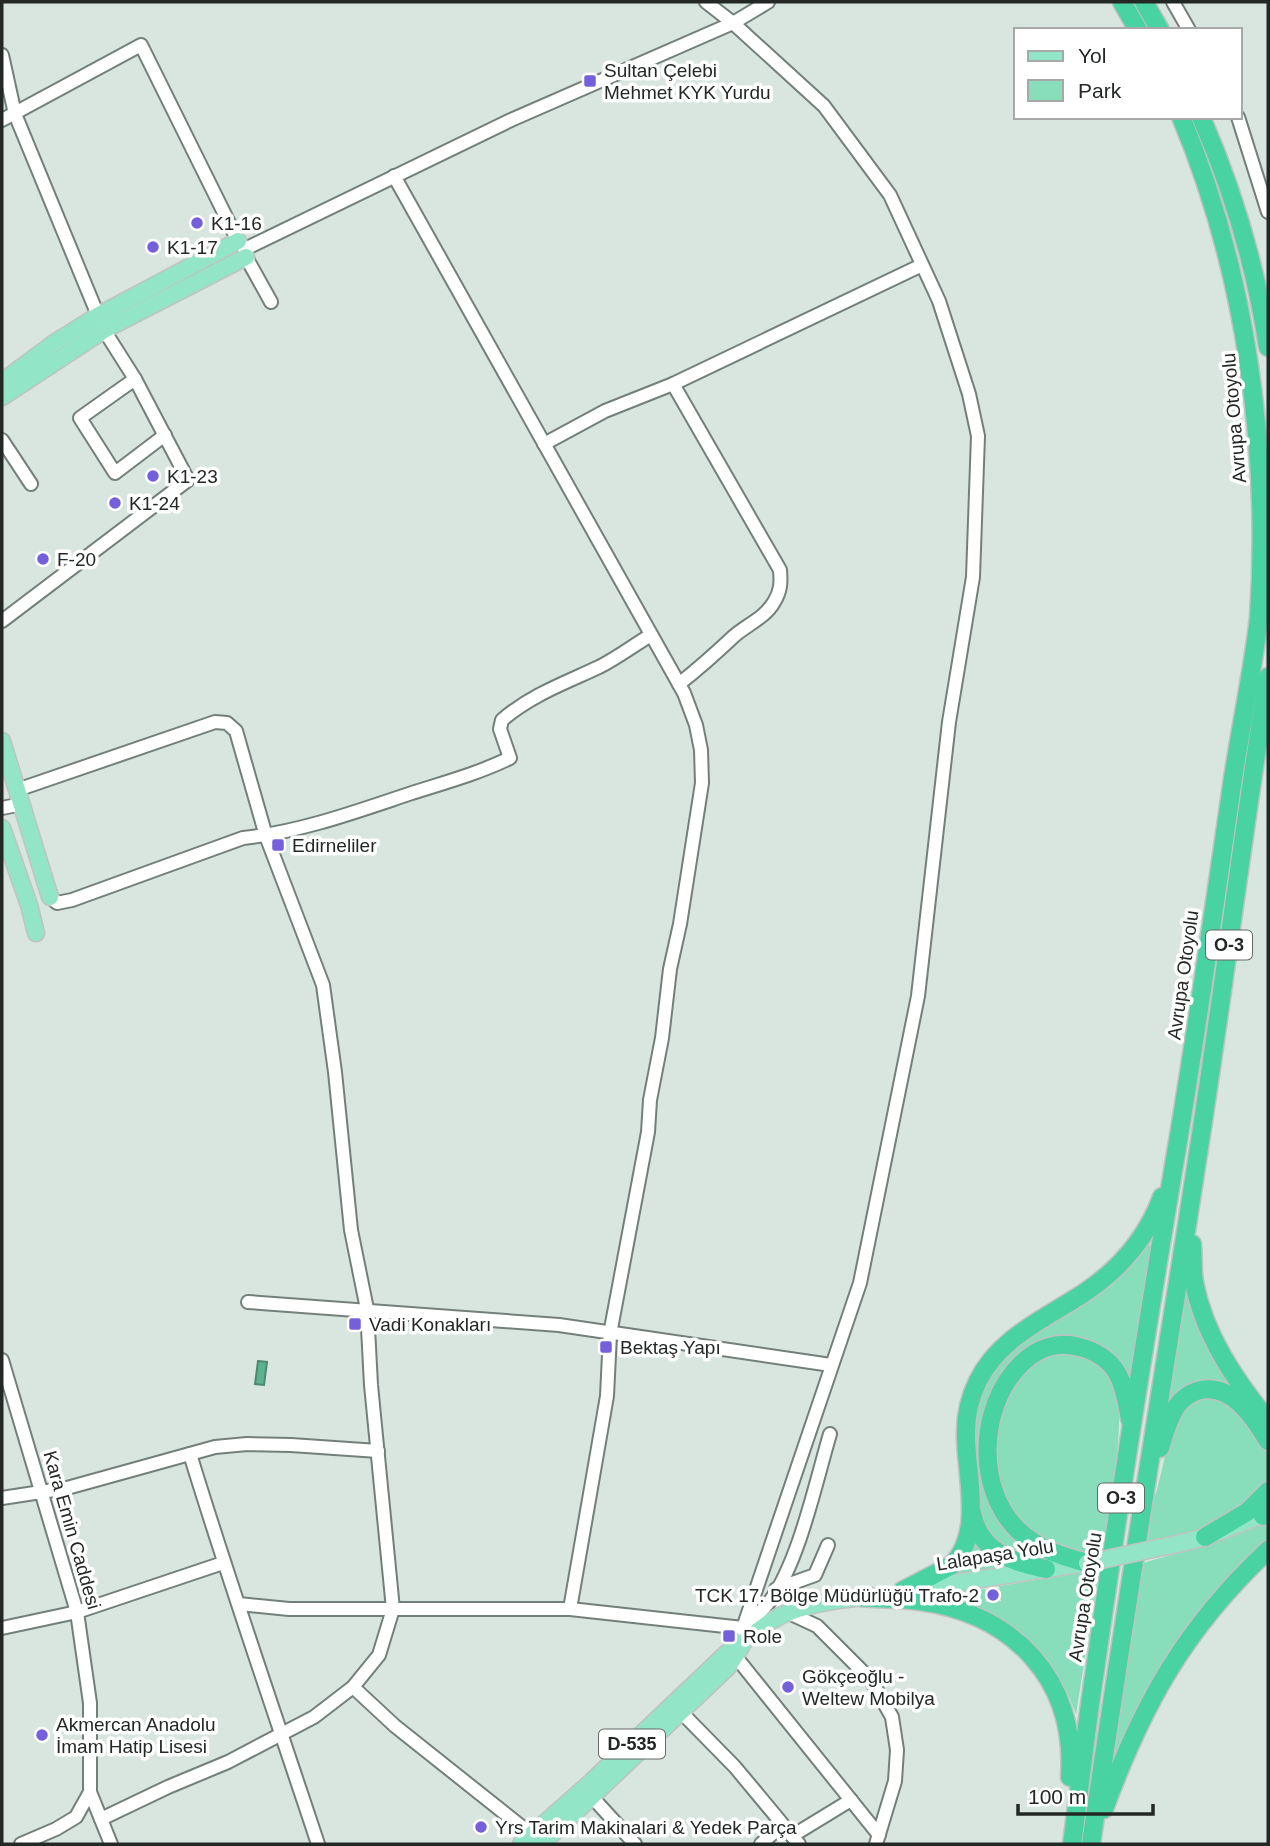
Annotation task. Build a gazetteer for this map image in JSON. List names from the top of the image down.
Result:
{
  "streets": {
    "highway": ["Avrupa Otoyolu", "O-3"],
    "main road": ["Lalapaşa Yolu", "D-535"],
    "street": ["Kara Emin Caddesi"]
  },
  "crossings": [
    ["Lalapaşa Yolu", "D-535"]
  ],
  "places": {
    "transit": [
      "Sultan Çelebi Mehmet KYK Yurdu",
      "Edirneliler",
      "Vadi Konakları",
      "Bektaş Yapı",
      "Role"
    ],
    "other": [
      "K1-16",
      "K1-17",
      "K1-23",
      "K1-24",
      "F-20",
      "TCK 17. Bölge Müdürlüğü Trafo-2",
      "Gökçeoğlu - Weltew Mobilya",
      "Akmercan Anadolu İmam Hatip Lisesi",
      "Yrs Tarim Makinalari & Yedek Parça"
    ]
  },
  "legend": ["Yol", "Park"],
  "scale_bar": "100 m"
}
